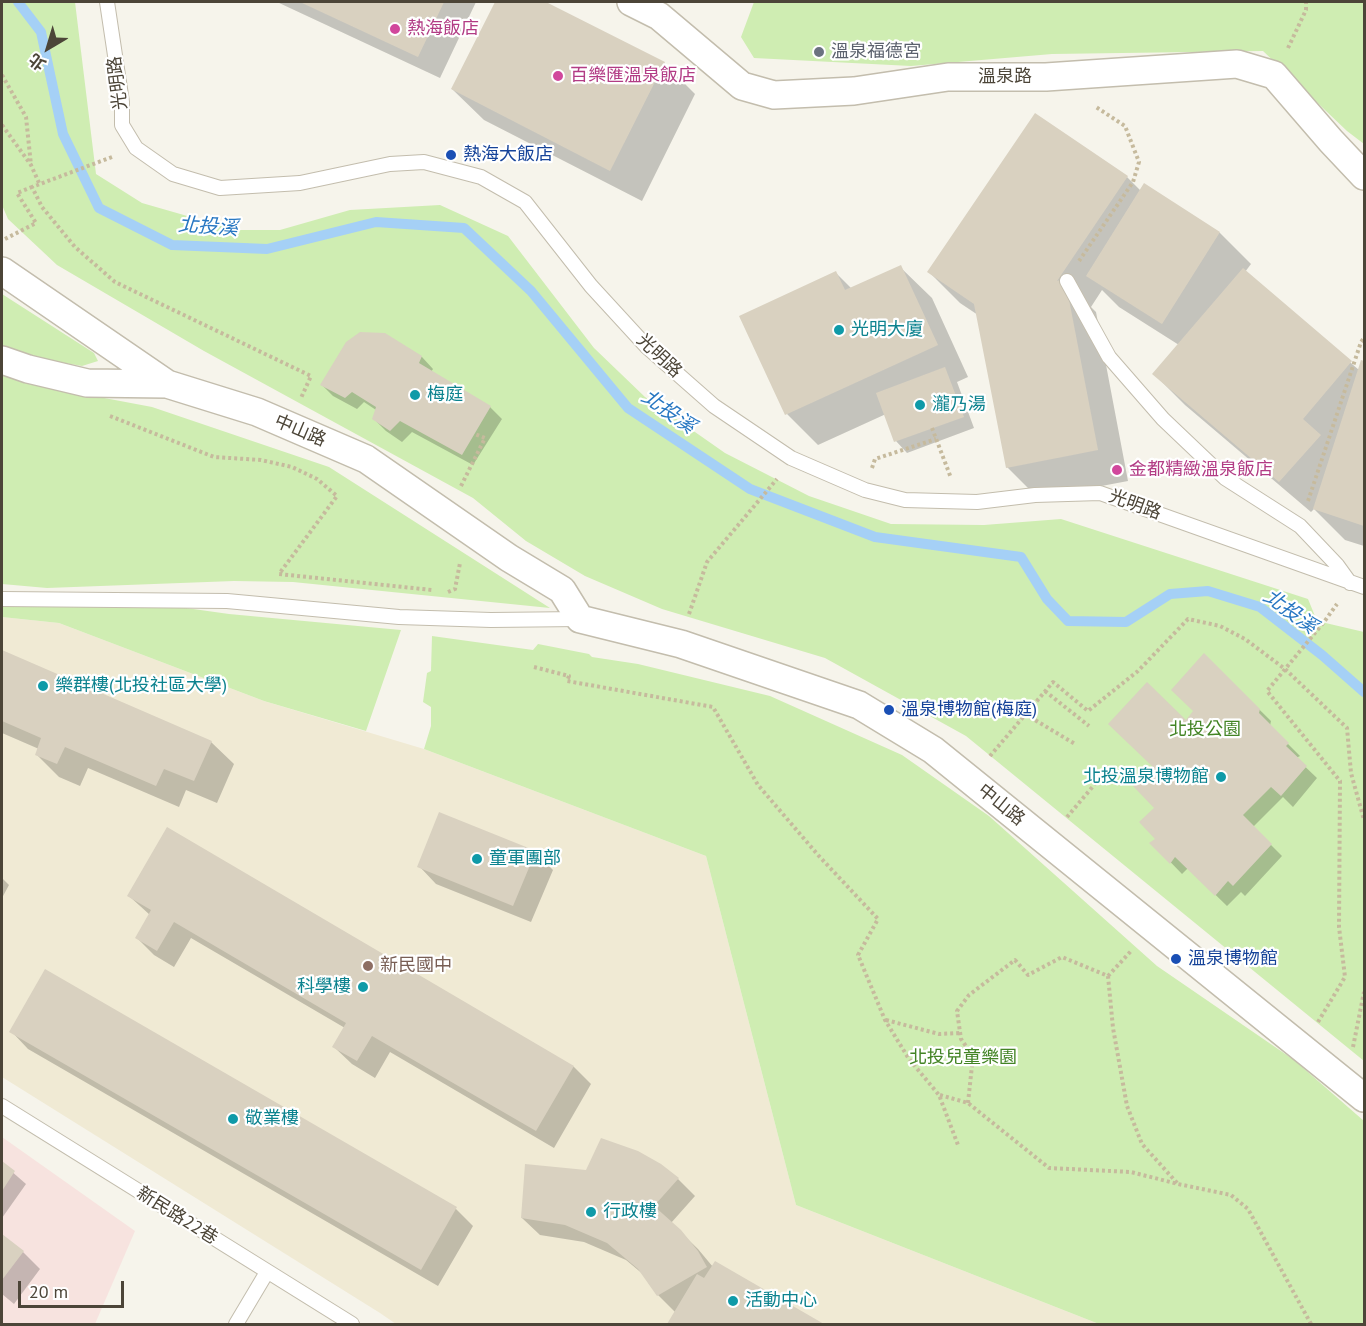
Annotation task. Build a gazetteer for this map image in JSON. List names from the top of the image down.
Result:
{
  "streets": {
    "street": ["溫泉路", "中山路"],
    "lane": ["光明路", "新民路22巷"]
  },
  "water": ["北投溪"],
  "parks": ["北投公園", "北投兒童樂園"],
  "places": [
    "熱海飯店",
    "溫泉福德宮",
    "百樂匯溫泉飯店",
    "熱海大飯店",
    "光明大廈",
    "梅庭",
    "瀧乃湯",
    "金都精緻溫泉飯店",
    "樂群樓(北投社區大學)",
    "溫泉博物館(梅庭)",
    "北投溫泉博物館",
    "童軍團部",
    "溫泉博物館",
    "新民國中",
    "科學樓",
    "敬業樓",
    "行政樓",
    "活動中心"
  ],
  "scale_bar": "20 m",
  "north": "bottom left"
}
